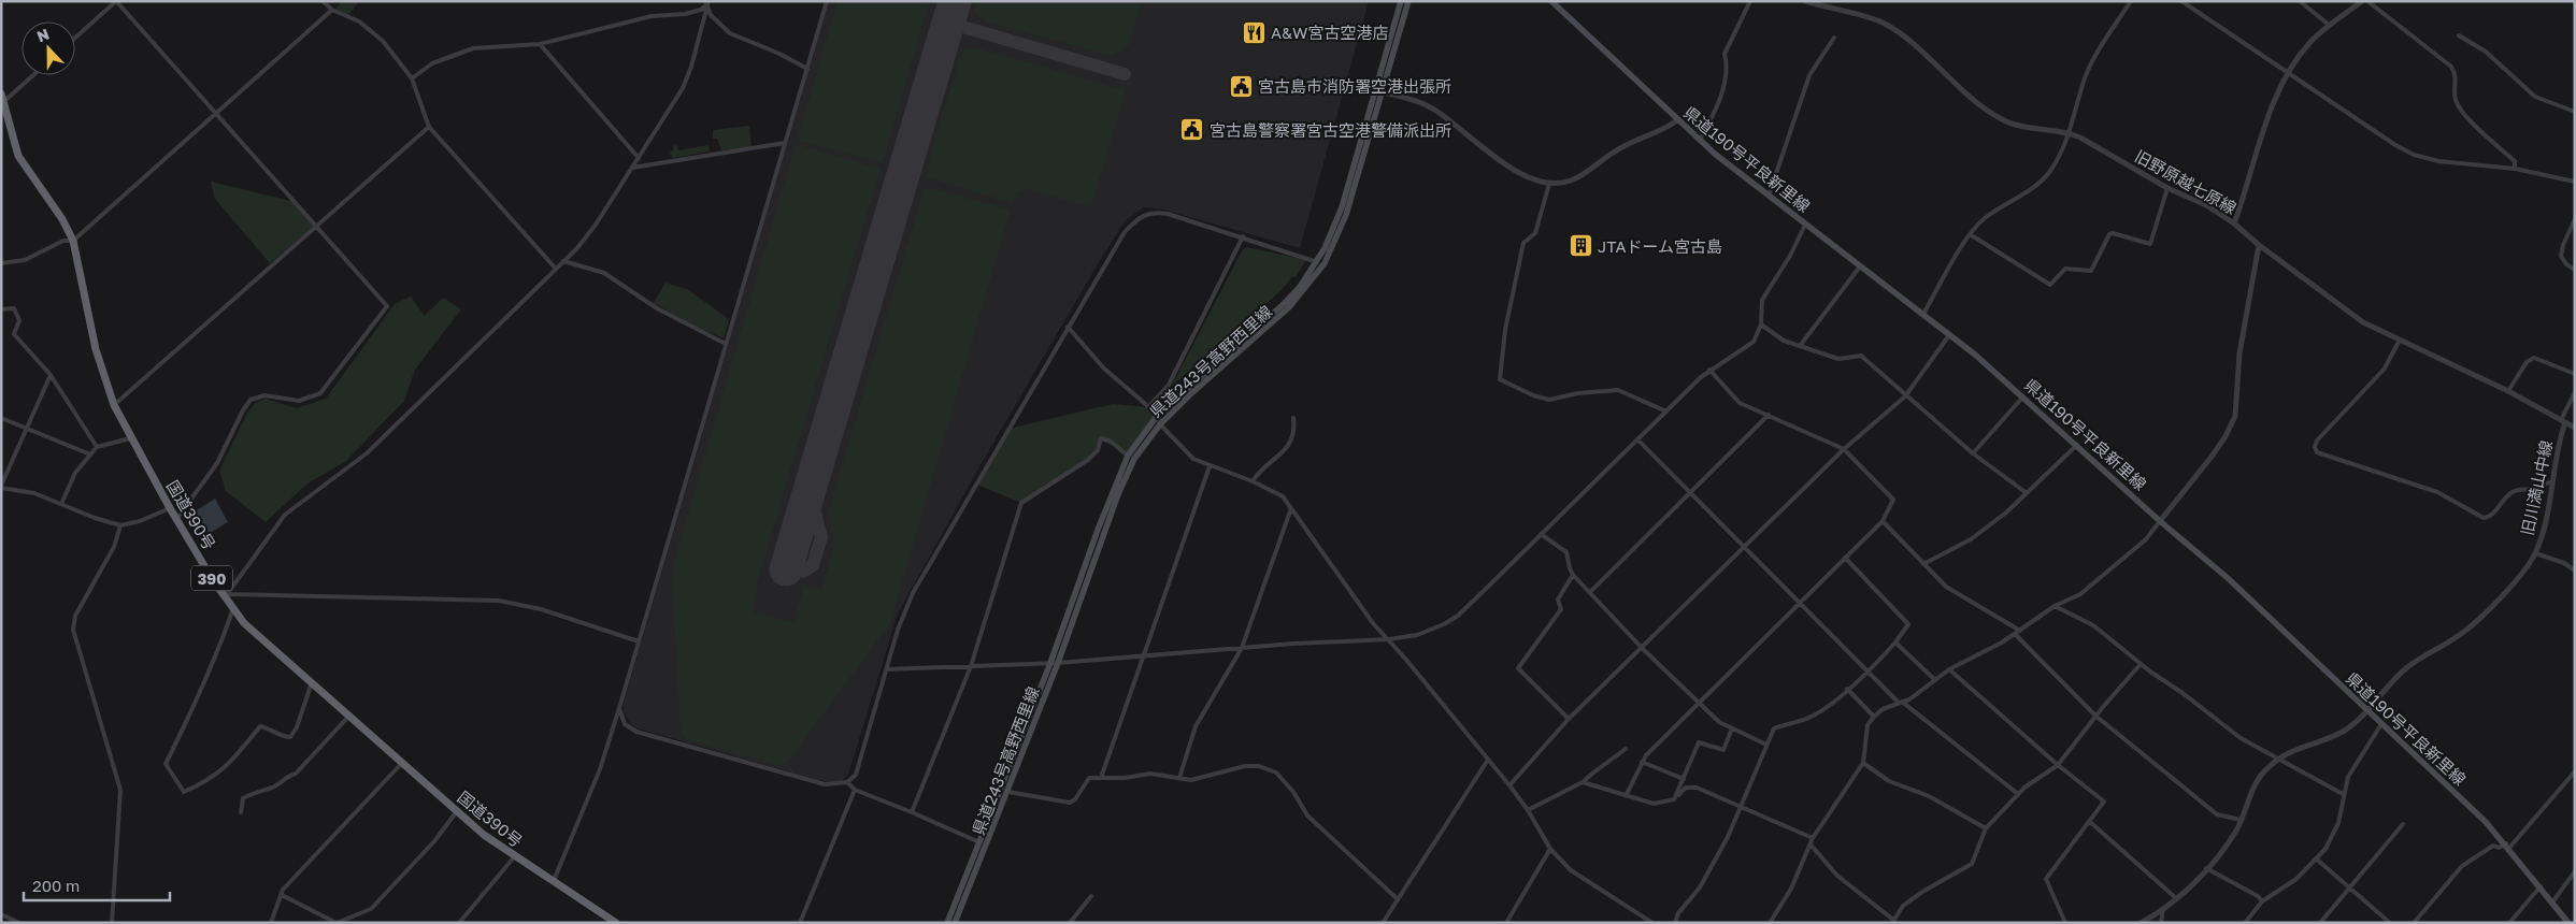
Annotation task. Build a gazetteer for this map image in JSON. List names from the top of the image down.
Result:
{
  "streets": {
    "highway": ["国道390号", "390"],
    "main road": ["県道190号平良新里線", "県道243号高野西里線"],
    "street": ["旧野原越七原線", "旧川満山中線"]
  },
  "crossings": [
    ["県道190号平良新里線", "旧川満山中線"],
    ["旧野原越七原線", "旧川満山中線"]
  ],
  "places": {
    "restaurant": ["A&W宮古空港店"],
    "public building": ["宮古島市消防署空港出張所", "宮古島警察署宮古空港警備派出所"],
    "building": ["JTAドーム宮古島"]
  },
  "scale_bar": "200 m",
  "north": "top"
}
